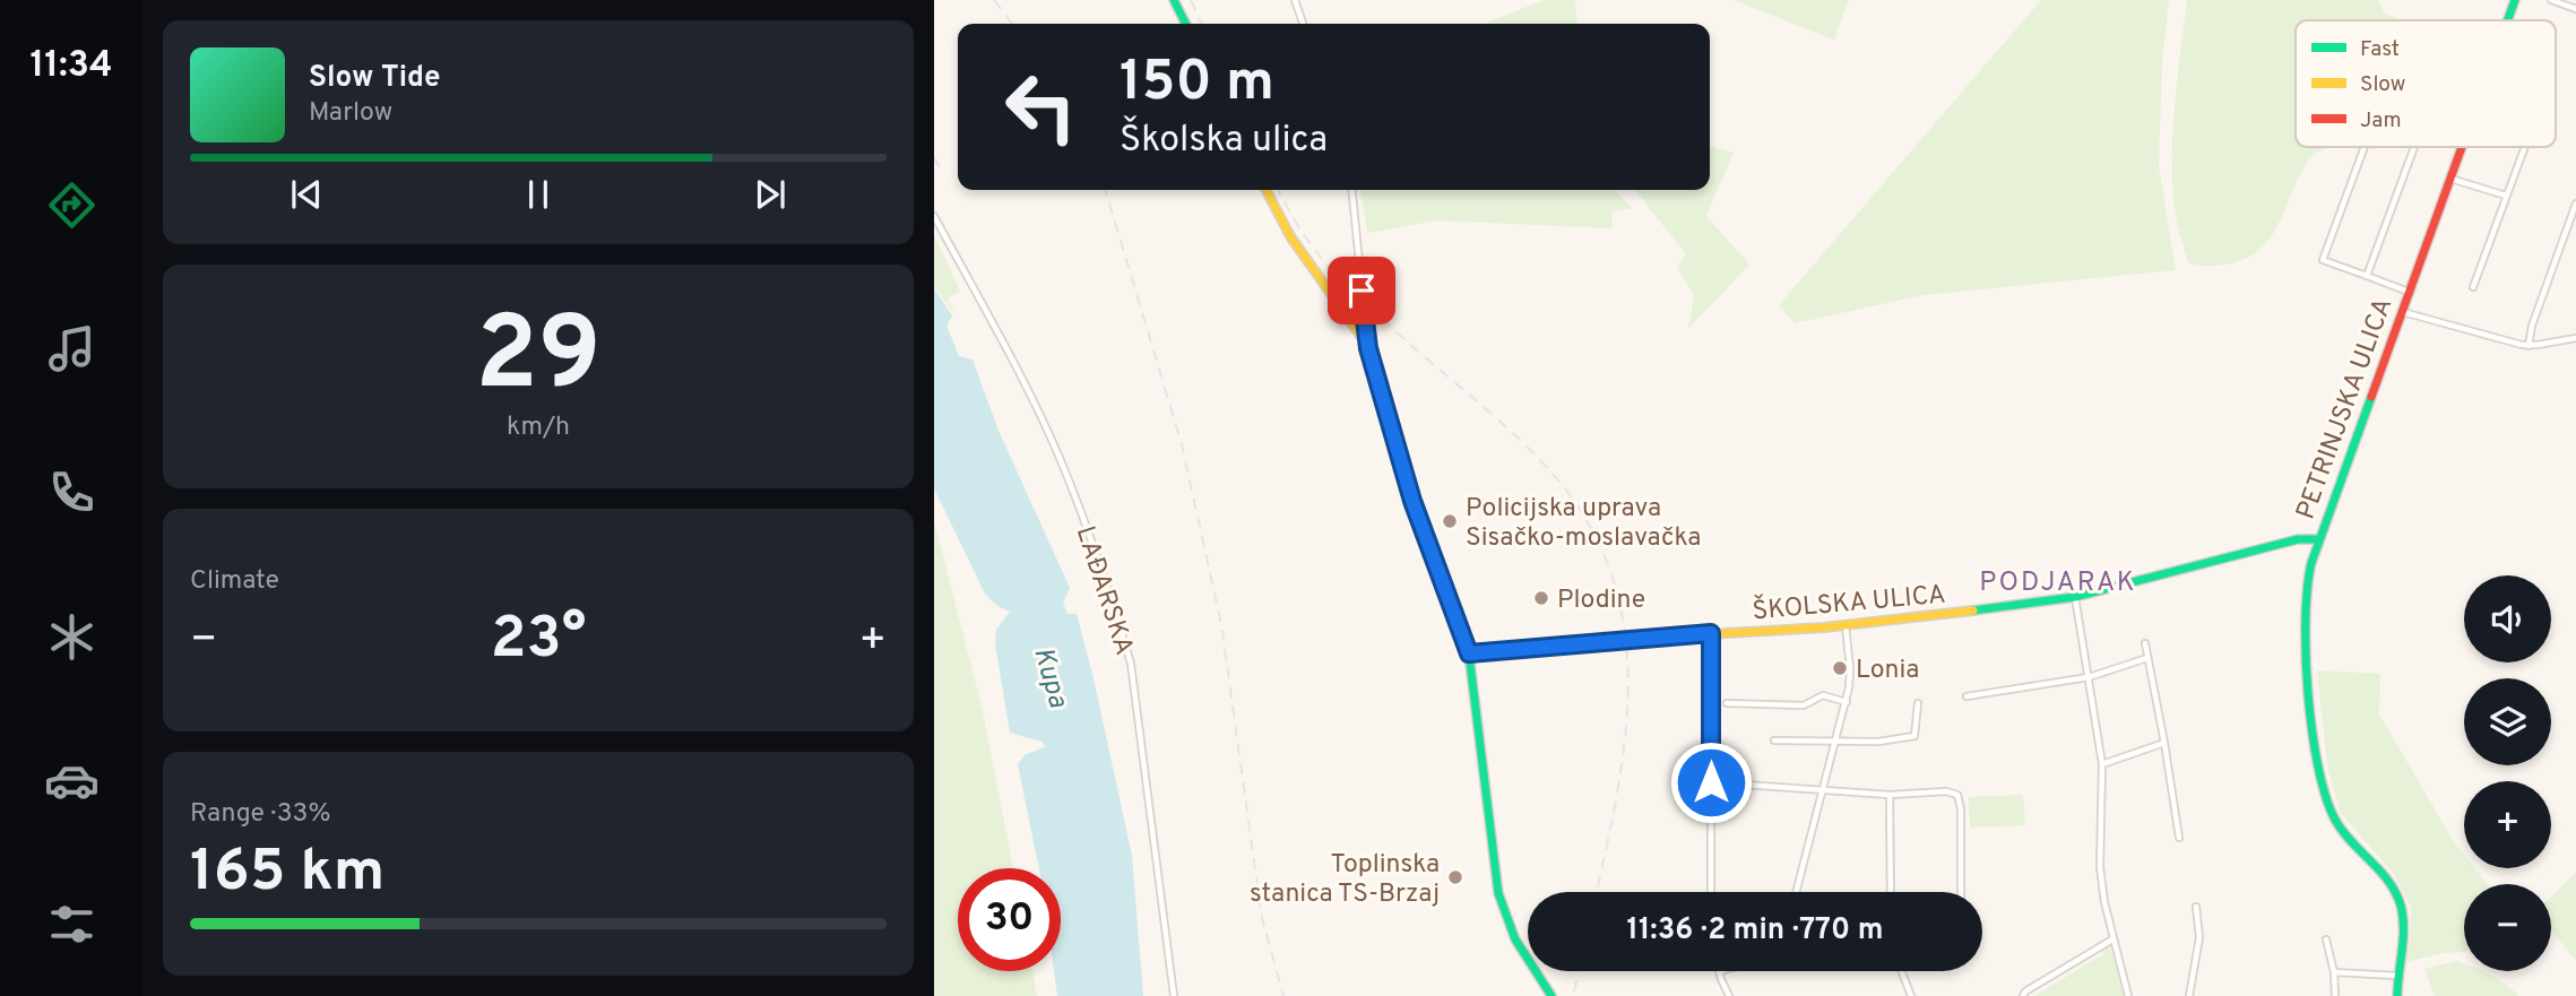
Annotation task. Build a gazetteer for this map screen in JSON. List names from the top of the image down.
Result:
{
  "streets": {
    "main road": ["PETRINJSKA ULICA", "ŠKOLSKA ULICA"],
    "street": ["LAĐARSKA"]
  },
  "crossings": [
    ["PETRINJSKA ULICA", "ŠKOLSKA ULICA"]
  ],
  "districts": ["PODJARAK"],
  "water": ["Kupa"],
  "places": [
    "Policijska uprava Sisačko-moslavačka",
    "Plodine",
    "Lonia",
    "Toplinska stanica TS-Brzaj"
  ],
  "legend": ["Fast", "Slow", "Jam"],
  "page": {
    "tabs": "11:34",
    "turn": ["150 m", "Školska ulica"],
    "song": ["Slow Tide", "Marlow"],
    "tile": [
      ["29", "km/h"],
      "Climate",
      ["Range · 33%", "165 km"]
    ],
    "map_buttons": ["+", "−"],
    "heat": ["−", "23°", "+"],
    "limit": "30",
    "trip": "11:36 · 2 min · 770 m"
  }
}
